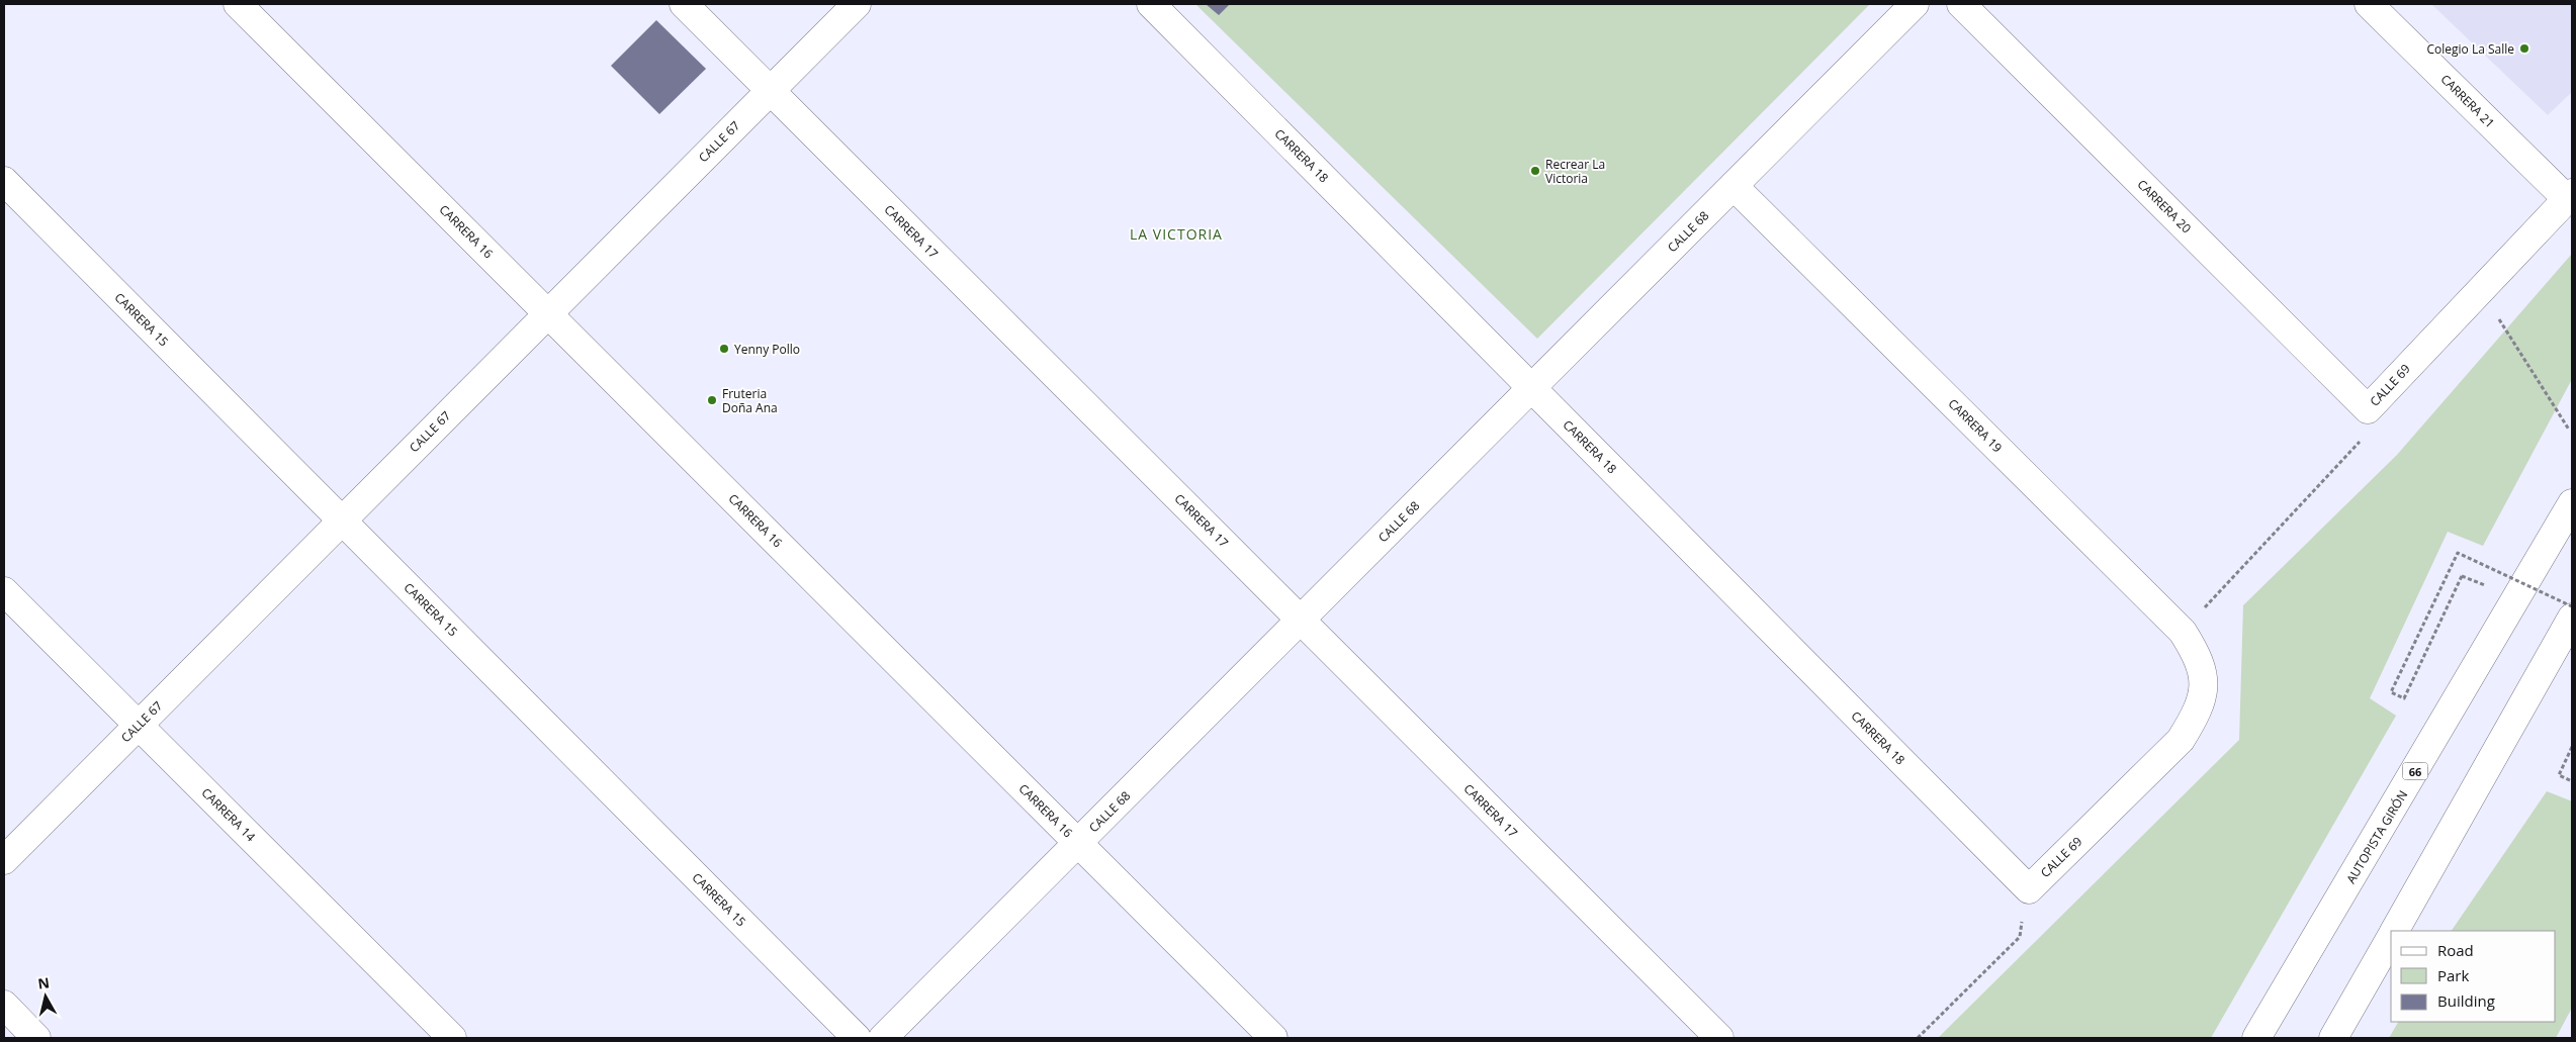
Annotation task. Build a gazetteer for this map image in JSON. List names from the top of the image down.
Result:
{
  "streets": {
    "main road": [
      "CARRERA 21",
      "CALLE 67",
      "CARRERA 18",
      "CARRERA 20",
      "CARRERA 16",
      "CARRERA 17",
      "CALLE 68",
      "CARRERA 15",
      "CALLE 69",
      "CARRERA 19",
      "66",
      "CARRERA 14",
      "AUTOPISTA GIRÓN"
    ]
  },
  "crossings": [
    ["CARRERA 21", "CALLE 69"],
    ["CALLE 67", "CARRERA 16"],
    ["CALLE 67", "CARRERA 17"],
    ["CALLE 67", "CARRERA 15"],
    ["CALLE 67", "CARRERA 14"],
    ["CARRERA 18", "CALLE 68"],
    ["CARRERA 18", "CALLE 69"],
    ["CARRERA 20", "CALLE 69"],
    ["CARRERA 16", "CALLE 68"],
    ["CARRERA 17", "CALLE 68"],
    ["CALLE 68", "CARRERA 19"],
    ["CALLE 69", "CARRERA 19"]
  ],
  "districts": ["LA VICTORIA"],
  "places": [
    "Colegio La Salle",
    "Recrear La Victoria",
    "Yenny Pollo",
    "Fruteria Doña Ana"
  ],
  "legend": ["Road", "Park", "Building"],
  "north": "top"
}
